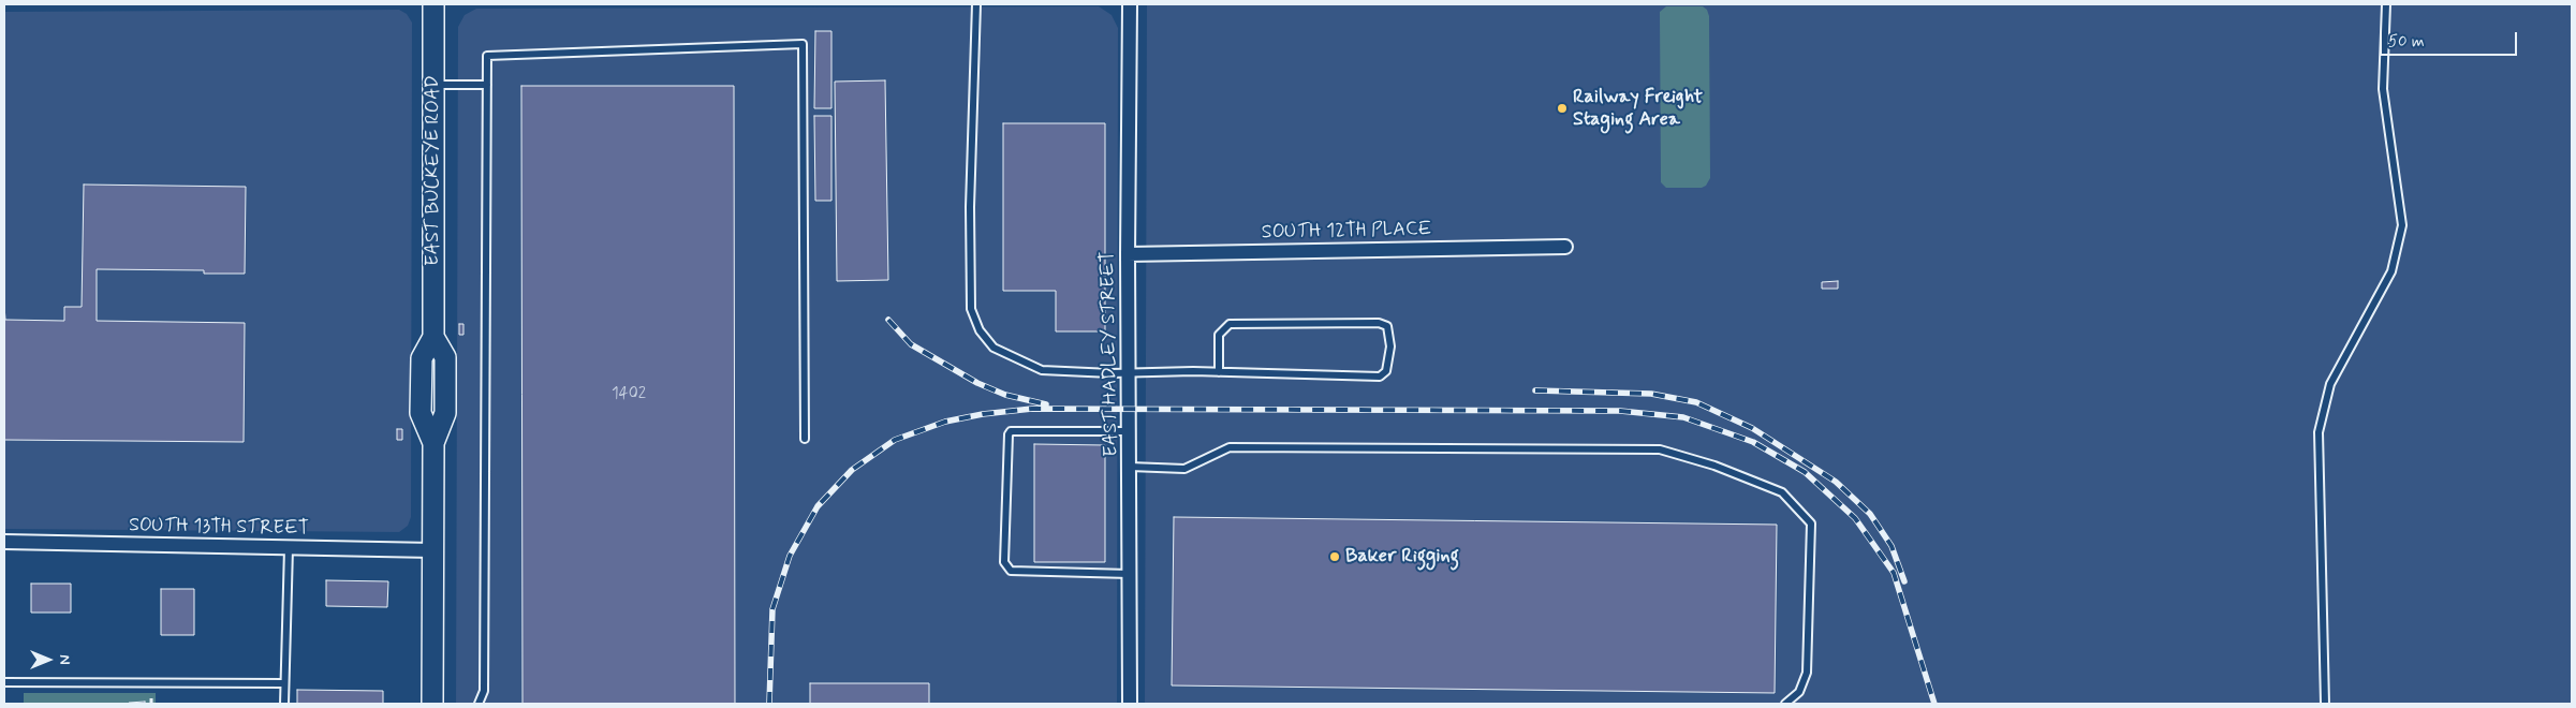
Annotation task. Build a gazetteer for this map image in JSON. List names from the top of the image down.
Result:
{
  "streets": {
    "main road": ["EAST BUCKEYE ROAD"],
    "street": ["SOUTH 12TH PLACE", "EAST HADLEY STREET", "SOUTH 13TH STREET"]
  },
  "crossings": [
    ["EAST BUCKEYE ROAD", "SOUTH 13TH STREET"],
    ["SOUTH 12TH PLACE", "EAST HADLEY STREET"]
  ],
  "places": ["Railway Freight Staging Area", "Baker Rigging"],
  "house_numbers": ["1402"],
  "scale_bar": "50 m",
  "north": "right"
}
